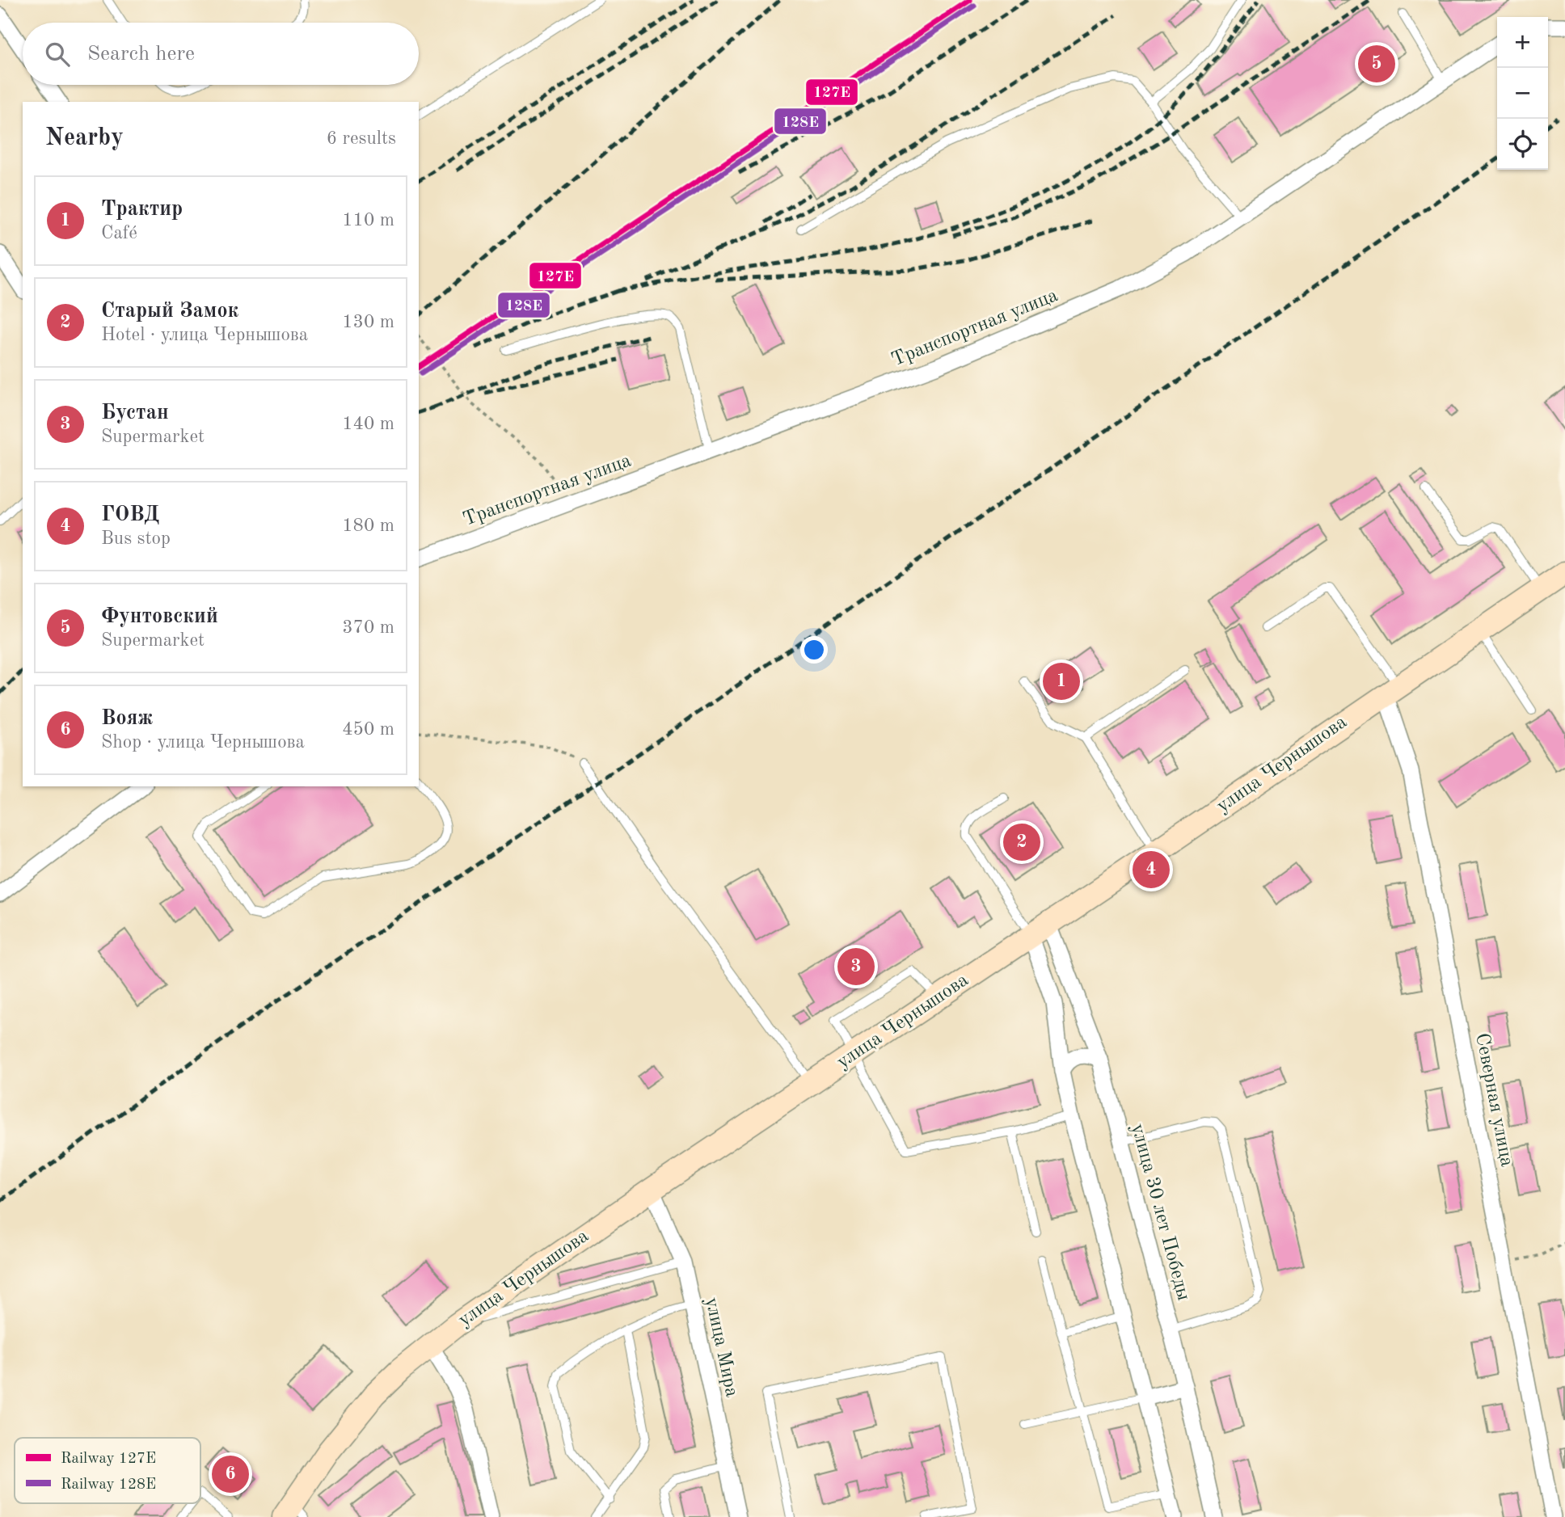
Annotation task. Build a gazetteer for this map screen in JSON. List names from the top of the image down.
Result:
{
  "streets": {
    "main road": ["улица Чернышова"],
    "street": [
      "Транспортная улица",
      "Северная улица",
      "улица 30 лет Победы",
      "улица Мира"
    ]
  },
  "crossings": [
    ["улица Чернышова", "Северная улица"],
    ["улица Чернышова", "улица 30 лет Победы"],
    ["улица Чернышова", "улица Мира"]
  ],
  "lines": ["rail line 127Е", "rail line 128Е"],
  "legend": ["Railway 127Е", "Railway 128Е"],
  "page": {
    "map_buttons": ["+", "−"],
    "search": "Search here",
    "pins": [
      "5",
      "1",
      "2",
      "4",
      "3",
      "6"
    ],
    "heading": ["Nearby", "6 results"],
    "list": [
      {
        "mark": "1",
        "name": "Трактир",
        "note": "Café",
        "value": "110 m"
      },
      {
        "mark": "2",
        "name": "Старый Замок",
        "note": "Hotel · улица Чернышова",
        "value": "130 m"
      },
      {
        "mark": "3",
        "name": "Бустан",
        "note": "Supermarket",
        "value": "140 m"
      },
      {
        "mark": "4",
        "name": "ГОВД",
        "note": "Bus stop",
        "value": "180 m"
      },
      {
        "mark": "5",
        "name": "Фунтовский",
        "note": "Supermarket",
        "value": "370 m"
      },
      {
        "mark": "6",
        "name": "Вояж",
        "note": "Shop · улица Чернышова",
        "value": "450 m"
      }
    ]
  }
}
